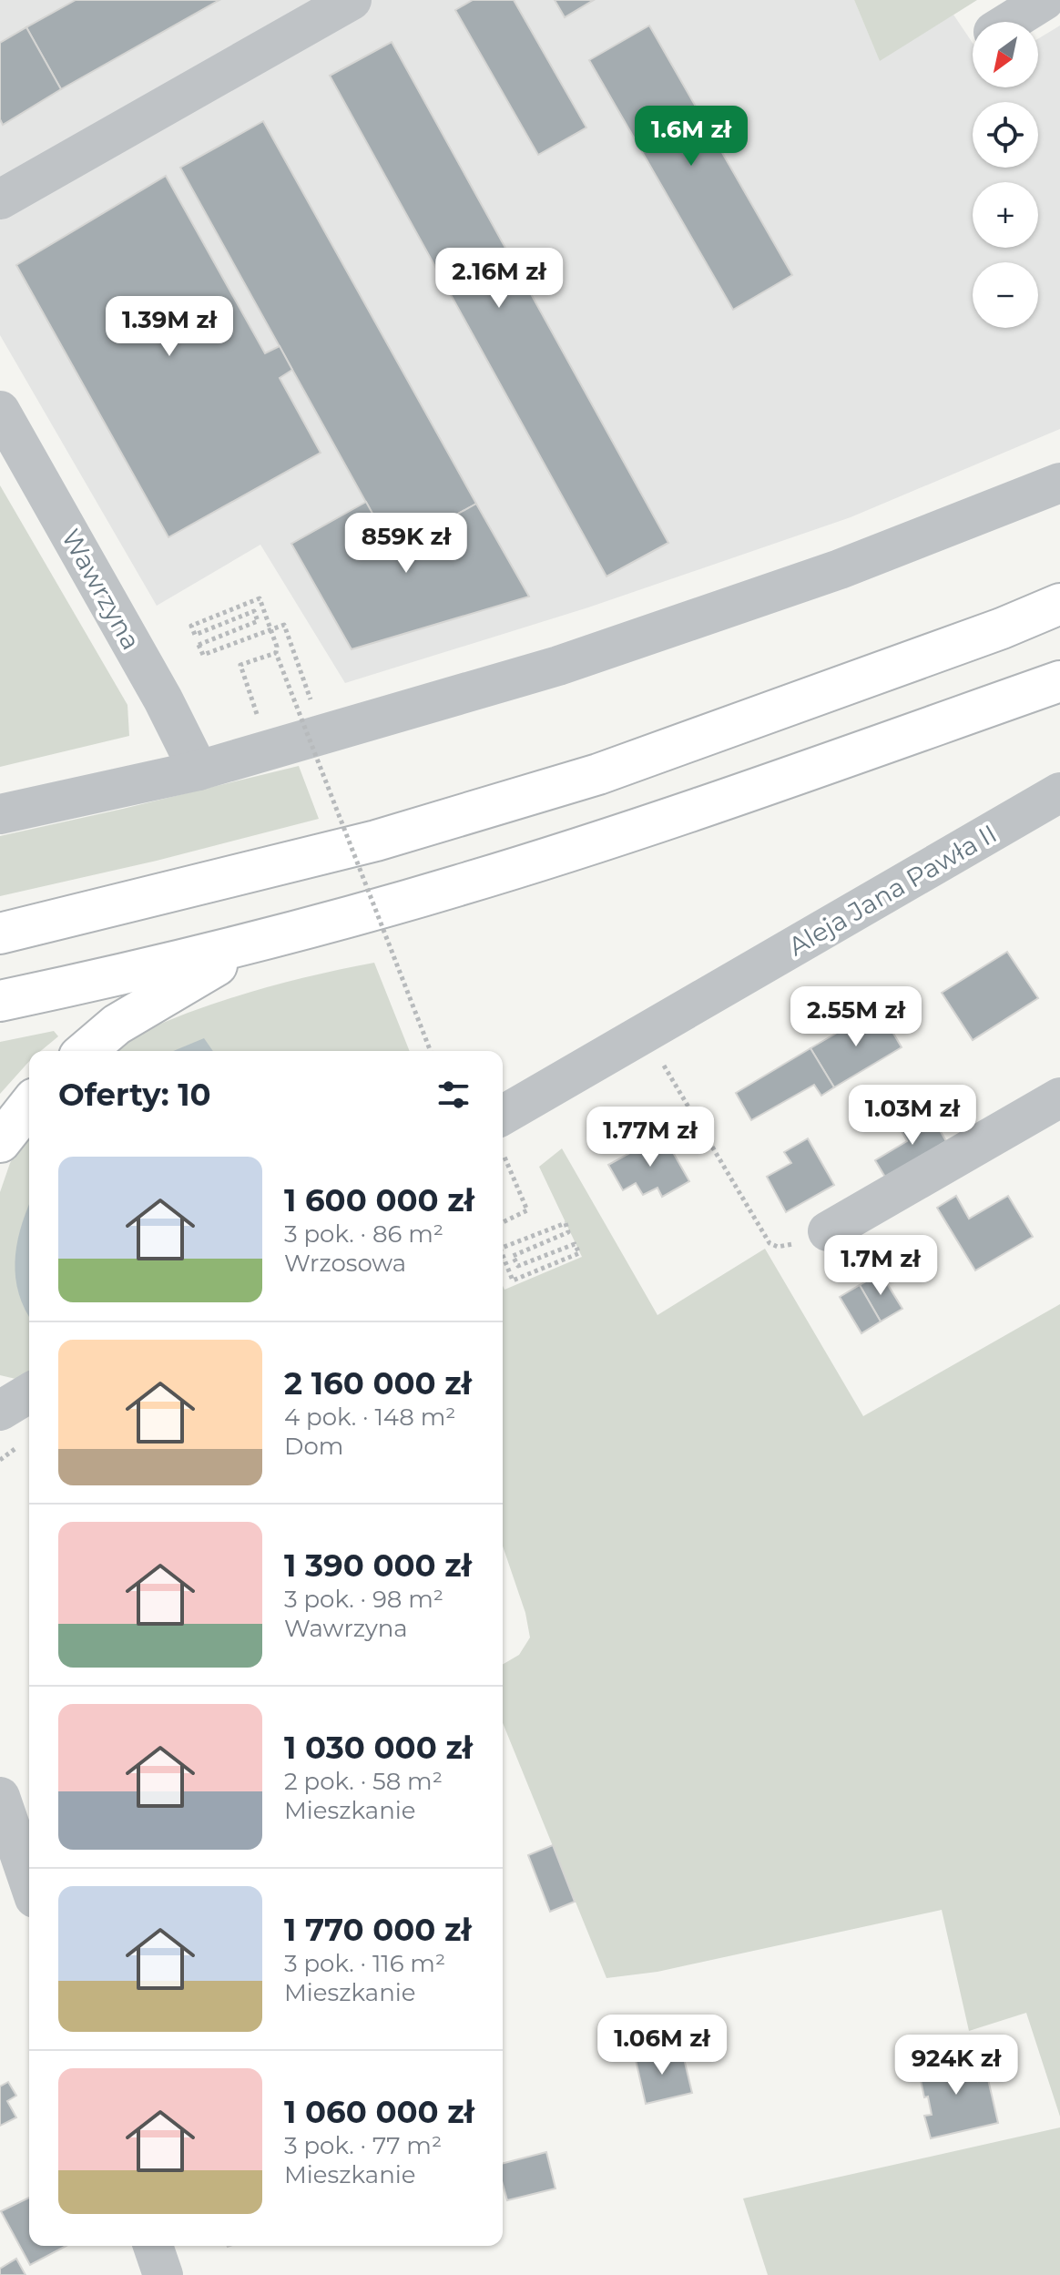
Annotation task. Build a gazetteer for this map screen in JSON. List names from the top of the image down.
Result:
{
  "streets": {
    "street": ["Wawrzyna", "Aleja Jana Pawła II"]
  },
  "north": "bottom left",
  "page": {
    "map_buttons": ["+", "−"],
    "price": [
      "1.6M zł",
      "2.16M zł",
      "1.39M zł",
      "859K zł",
      "2.55M zł",
      "1.03M zł",
      "1.77M zł",
      "1.7M zł",
      "1.06M zł",
      "924K zł"
    ],
    "heading": "Oferty: 10",
    "list": [
      {
        "name": "1 600 000 zł",
        "note": "3 pok. · 86 m² · Wrzosowa"
      },
      {
        "name": "2 160 000 zł",
        "note": "4 pok. · 148 m² · Dom"
      },
      {
        "name": "1 390 000 zł",
        "note": "3 pok. · 98 m² · Wawrzyna"
      },
      {
        "name": "1 030 000 zł",
        "note": "2 pok. · 58 m² · Mieszkanie"
      },
      {
        "name": "1 770 000 zł",
        "note": "3 pok. · 116 m² · Mieszkanie"
      },
      {
        "name": "1 060 000 zł",
        "note": "3 pok. · 77 m² · Mieszkanie"
      }
    ]
  }
}
